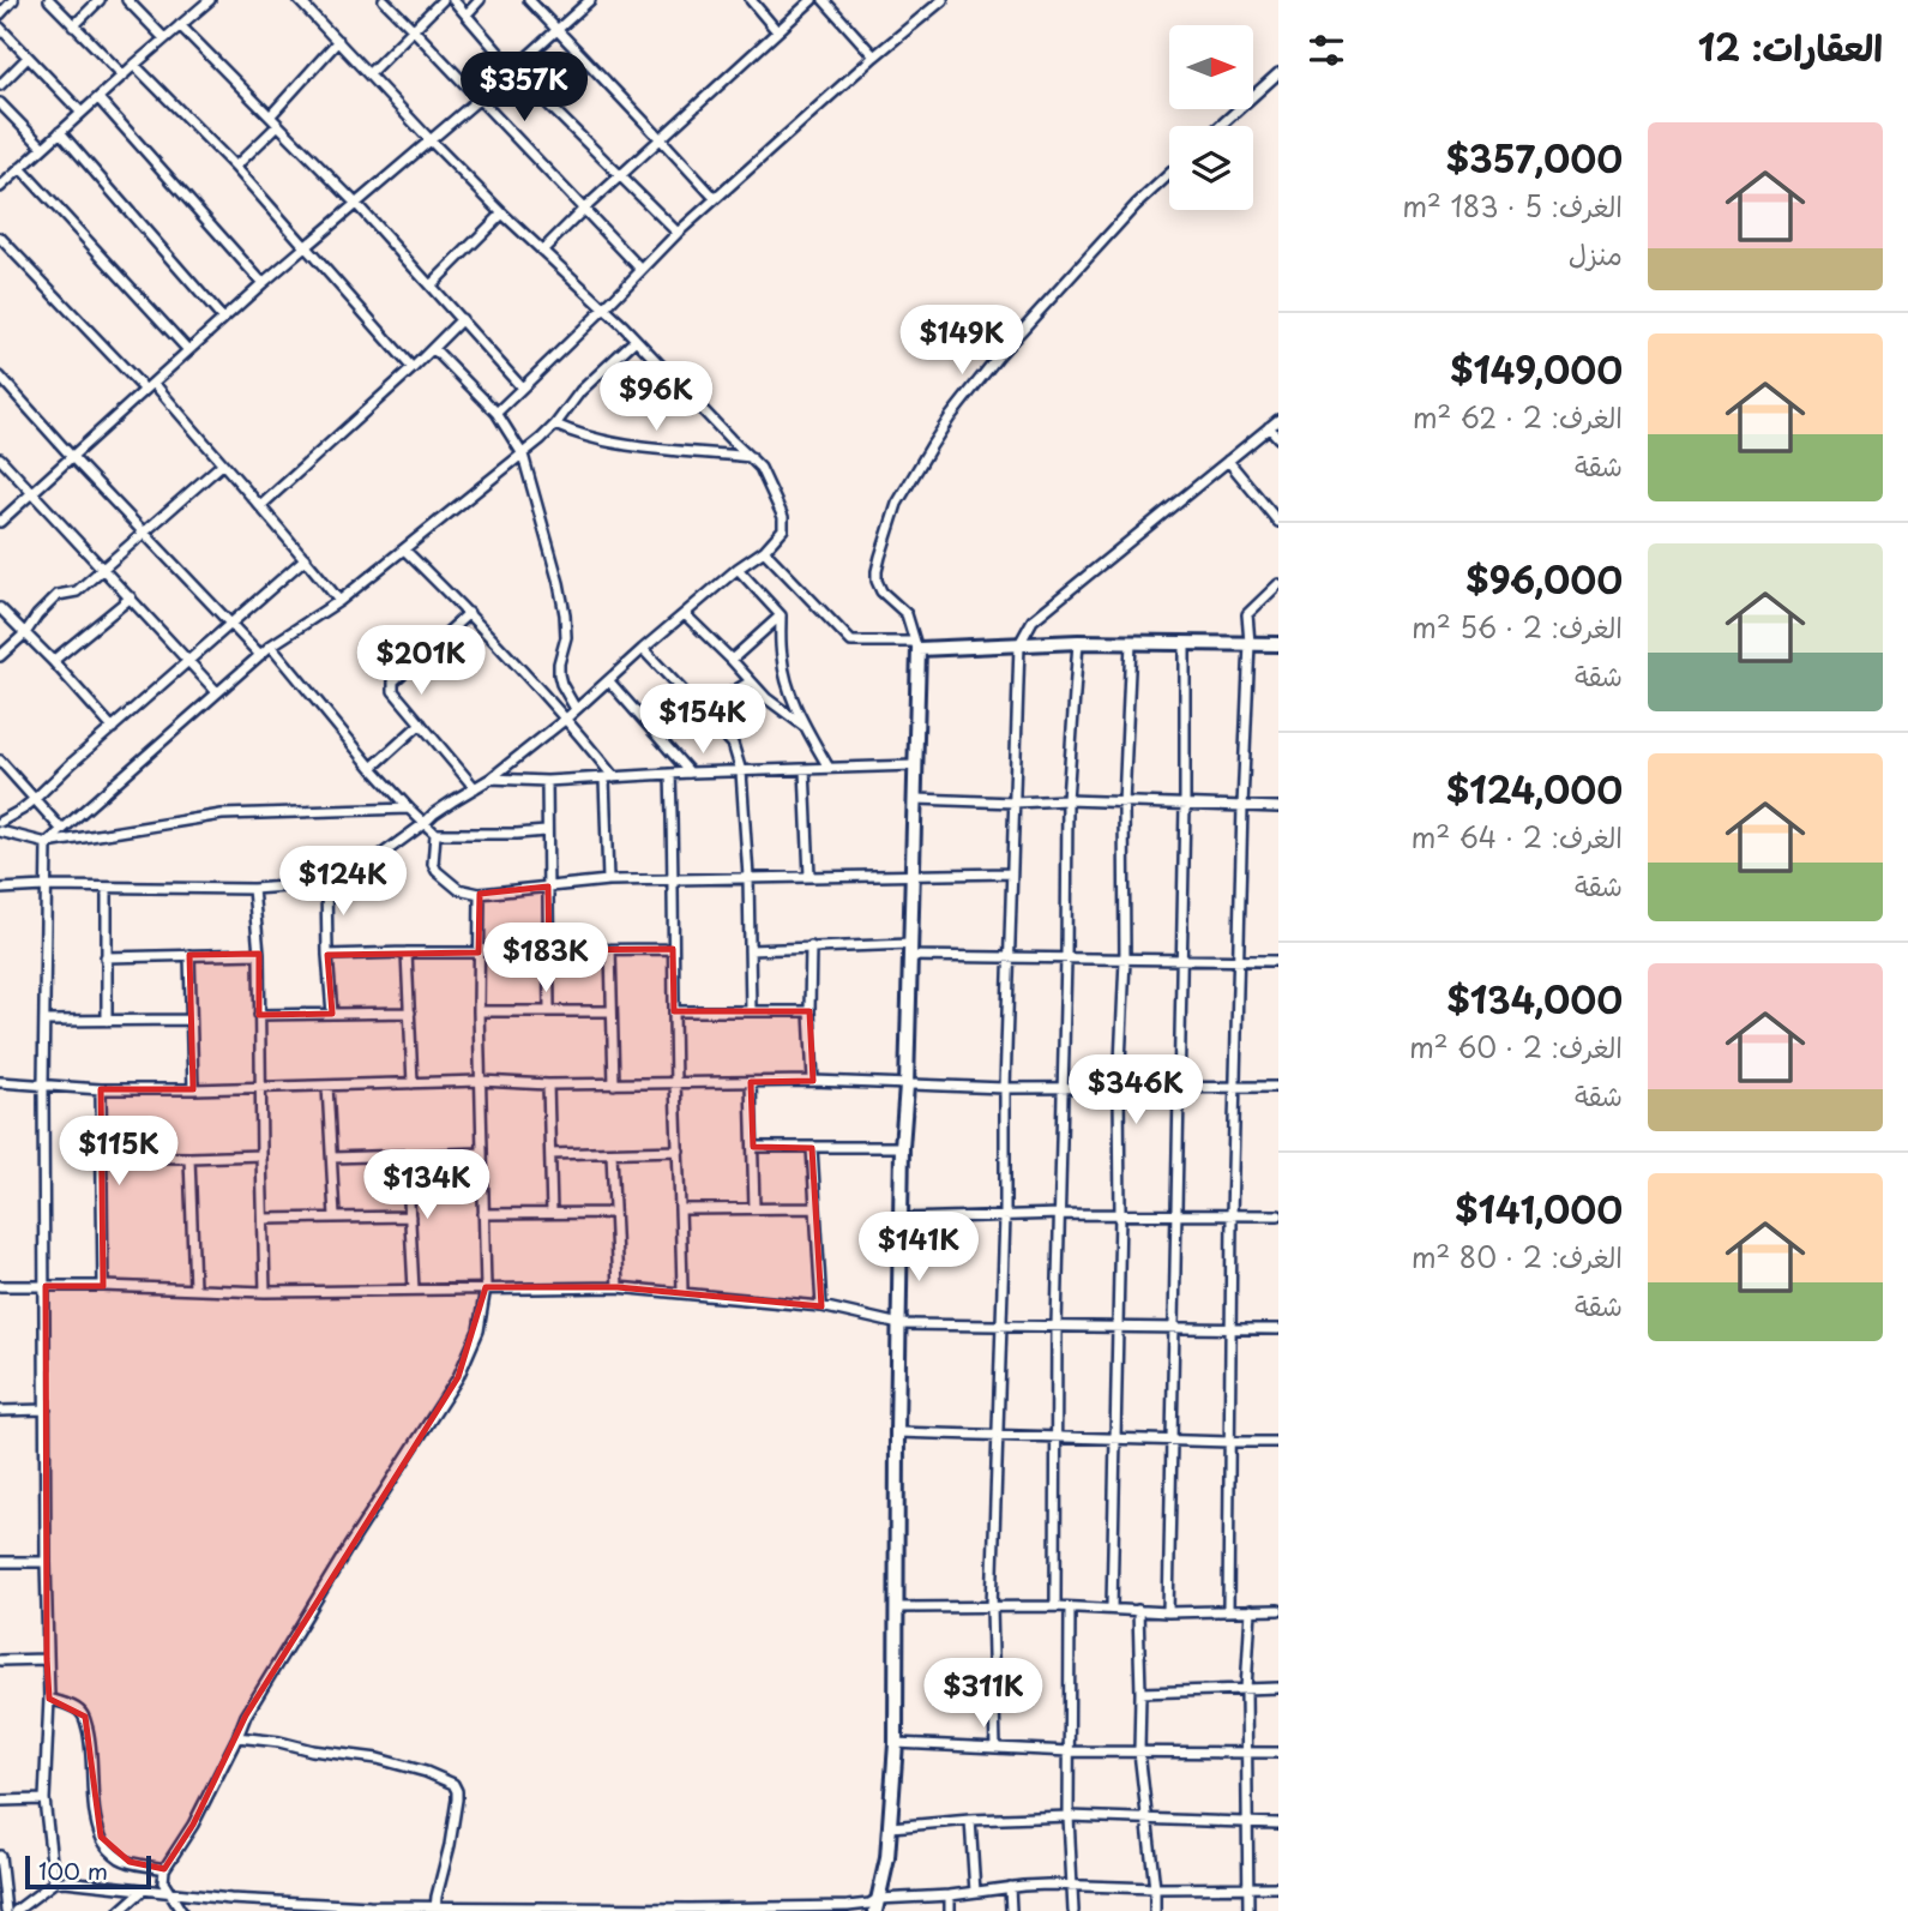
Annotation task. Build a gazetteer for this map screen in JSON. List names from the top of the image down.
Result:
{
  "scale_bar": "100 m",
  "north": "right",
  "page": {
    "heading": "العقارات: 12",
    "price": [
      "$357K",
      "$149K",
      "$96K",
      "$201K",
      "$154K",
      "$124K",
      "$183K",
      "$346K",
      "$115K",
      "$134K",
      "$141K",
      "$311K"
    ],
    "list": [
      {
        "name": "$357,000",
        "note": "الغرف: 5 · 183 m² · منزل"
      },
      {
        "name": "$149,000",
        "note": "الغرف: 2 · 62 m² · شقة"
      },
      {
        "name": "$96,000",
        "note": "الغرف: 2 · 56 m² · شقة"
      },
      {
        "name": "$124,000",
        "note": "الغرف: 2 · 64 m² · شقة"
      },
      {
        "name": "$134,000",
        "note": "الغرف: 2 · 60 m² · شقة"
      },
      {
        "name": "$141,000",
        "note": "الغرف: 2 · 80 m² · شقة"
      }
    ],
    "scale": "100 m"
  }
}
